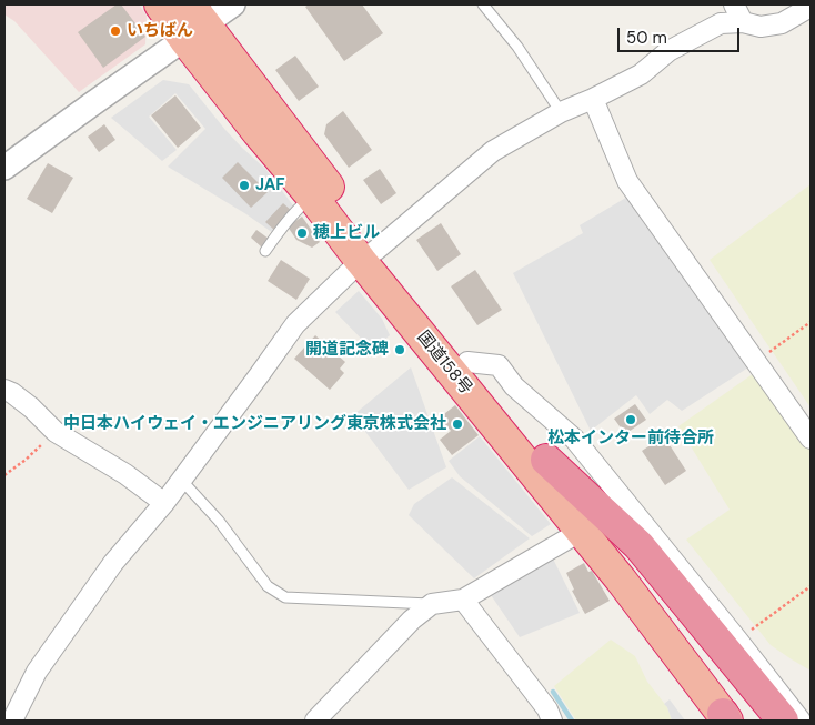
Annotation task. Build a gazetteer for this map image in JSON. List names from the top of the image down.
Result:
{
  "streets": {
    "highway": ["国道158号"]
  },
  "places": [
    "いちばん",
    "JAF",
    "穂上ビル",
    "開道記念碑",
    "松本インター前待合所",
    "中日本ハイウェイ・エンジニアリング東京株式会社"
  ],
  "scale_bar": "50 m"
}
